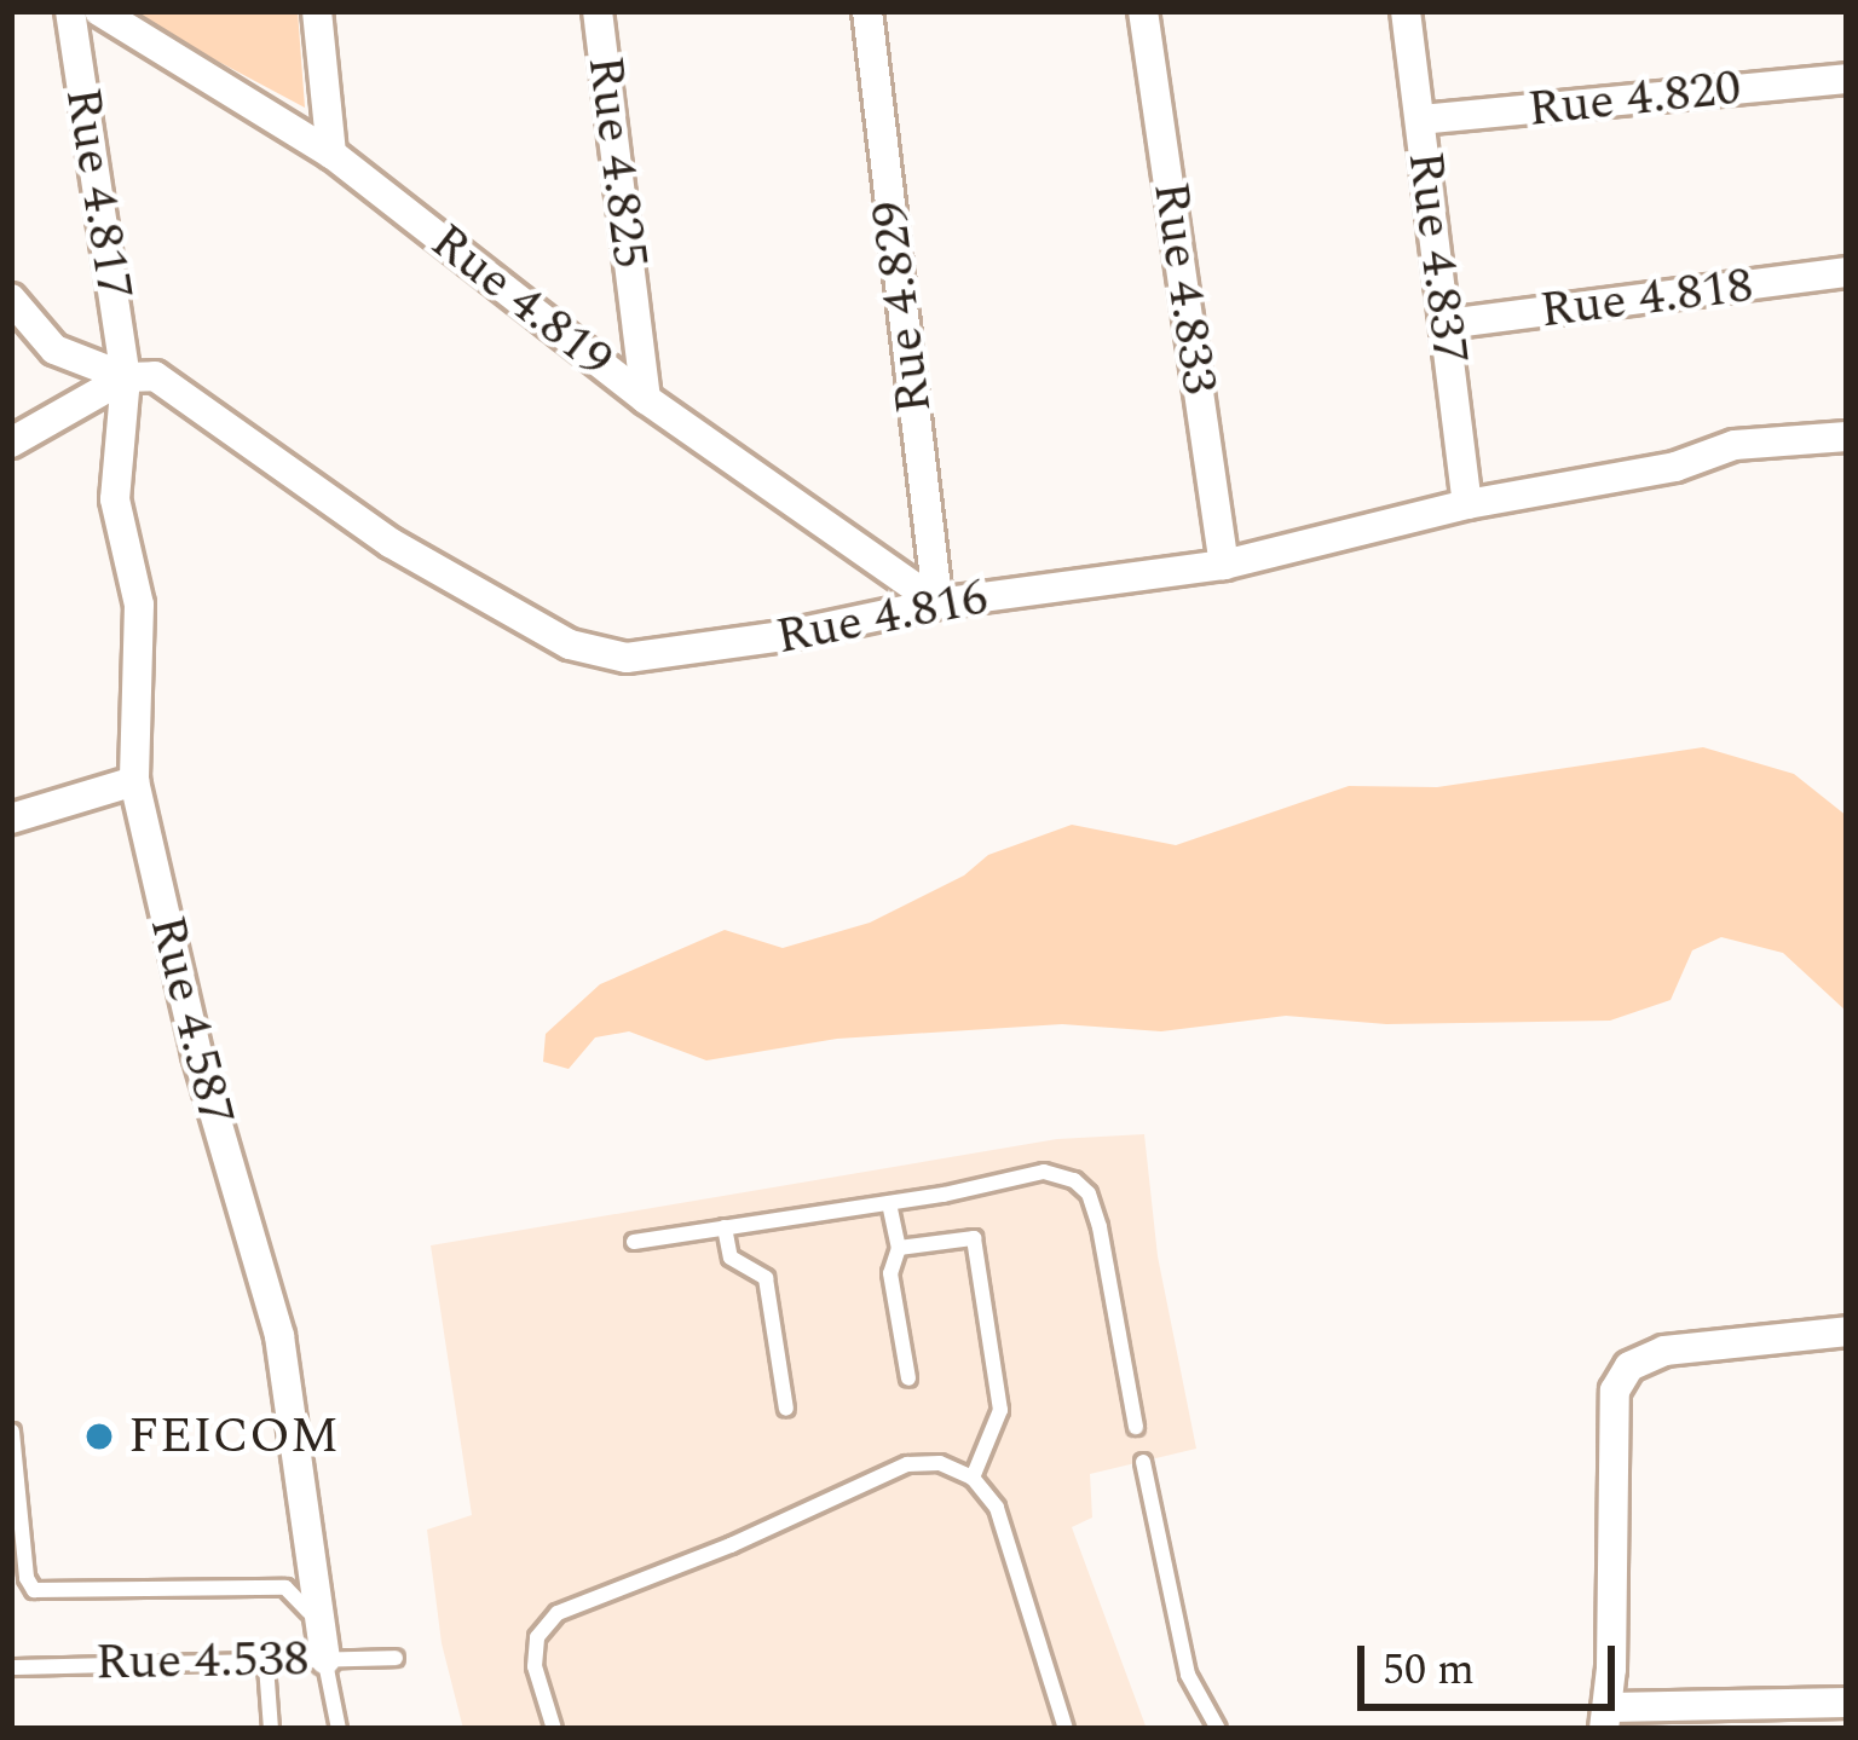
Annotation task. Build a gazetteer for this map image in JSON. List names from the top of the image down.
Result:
{
  "streets": {
    "street": [
      "Rue 4.820",
      "Rue 4.825",
      "Rue 4.817",
      "Rue 4.837",
      "Rue 4.833",
      "Rue 4.818",
      "Rue 4.819",
      "Rue 4.829",
      "Rue 4.816",
      "Rue 4.587"
    ],
    "lane": ["Rue 4.538"]
  },
  "crossings": [
    ["Rue 4.820", "Rue 4.837"],
    ["Rue 4.825", "Rue 4.819"],
    ["Rue 4.817", "Rue 4.816"],
    ["Rue 4.817", "Rue 4.587"],
    ["Rue 4.837", "Rue 4.818"],
    ["Rue 4.837", "Rue 4.816"],
    ["Rue 4.833", "Rue 4.816"],
    ["Rue 4.819", "Rue 4.829"],
    ["Rue 4.819", "Rue 4.816"],
    ["Rue 4.829", "Rue 4.816"],
    ["Rue 4.816", "Rue 4.587"],
    ["Rue 4.587", "Rue 4.538"]
  ],
  "places": ["FEICOM"],
  "scale_bar": "50 m"
}
